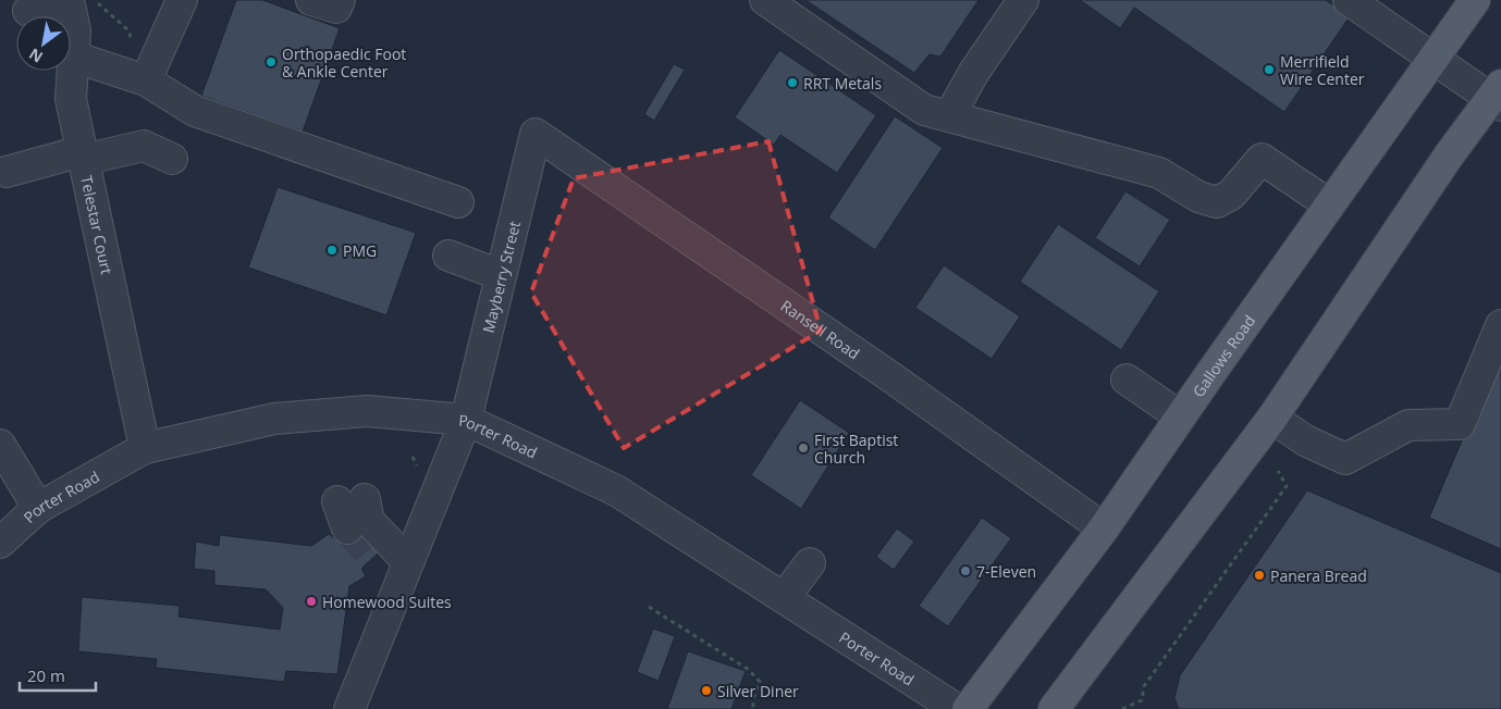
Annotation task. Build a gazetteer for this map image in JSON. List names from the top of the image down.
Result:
{
  "streets": {
    "main road": ["Gallows Road"],
    "street": [
      "Telestar Court",
      "Mayberry Street",
      "Ransell Road",
      "Porter Road"
    ]
  },
  "crossings": [
    ["Telestar Court", "Porter Road"],
    ["Mayberry Street", "Ransell Road"],
    ["Mayberry Street", "Porter Road"],
    ["Ransell Road", "Gallows Road"]
  ],
  "places": [
    "Orthopaedic Foot & Ankle Center",
    "Merrifield Wire Center",
    "RRT Metals",
    "PMG",
    "First Baptist Church",
    "7-Eleven",
    "Panera Bread",
    "Homewood Suites",
    "Silver Diner"
  ],
  "scale_bar": "20 m",
  "north": "bottom left"
}
